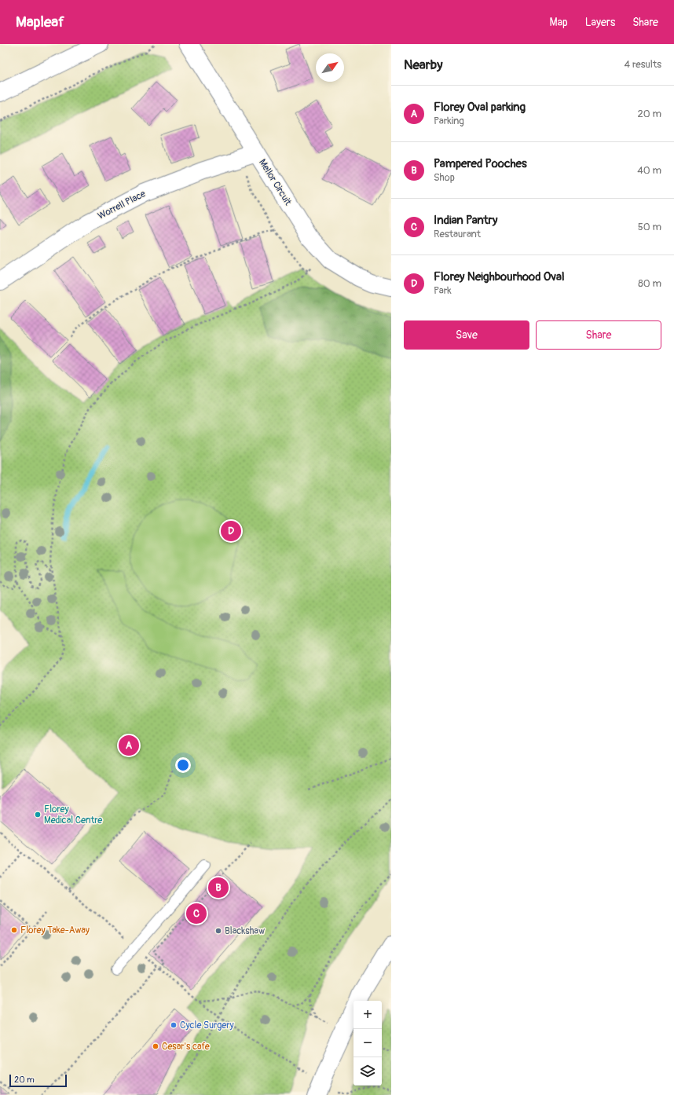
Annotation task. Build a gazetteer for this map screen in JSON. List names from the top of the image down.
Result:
{
  "streets": {
    "street": ["Mellor Circuit", "Worrell Place"]
  },
  "crossings": [
    ["Mellor Circuit", "Worrell Place"]
  ],
  "places": [
    "Florey Medical Centre",
    "Florey Take-Away",
    "Blackshaw",
    "Cycle Surgery",
    "Cesar's cafe"
  ],
  "scale_bar": "20 m",
  "north": "top right",
  "page": {
    "header": "Mapleaf",
    "nav": ["Map", "Layers", "Share"],
    "heading": ["Nearby", "4 results"],
    "list": [
      {
        "mark": "A",
        "name": "Florey Oval parking",
        "note": "Parking",
        "value": "20 m"
      },
      {
        "mark": "B",
        "name": "Pampered Pooches",
        "note": "Shop",
        "value": "40 m"
      },
      {
        "mark": "C",
        "name": "Indian Pantry",
        "note": "Restaurant",
        "value": "50 m"
      },
      {
        "mark": "D",
        "name": "Florey Neighbourhood Oval",
        "note": "Park",
        "value": "80 m"
      }
    ],
    "buttons": ["Save", "Share"],
    "pins": [
      "D",
      "A",
      "B",
      "C"
    ],
    "map_buttons": ["+", "−"],
    "scale": "20 m"
  }
}
